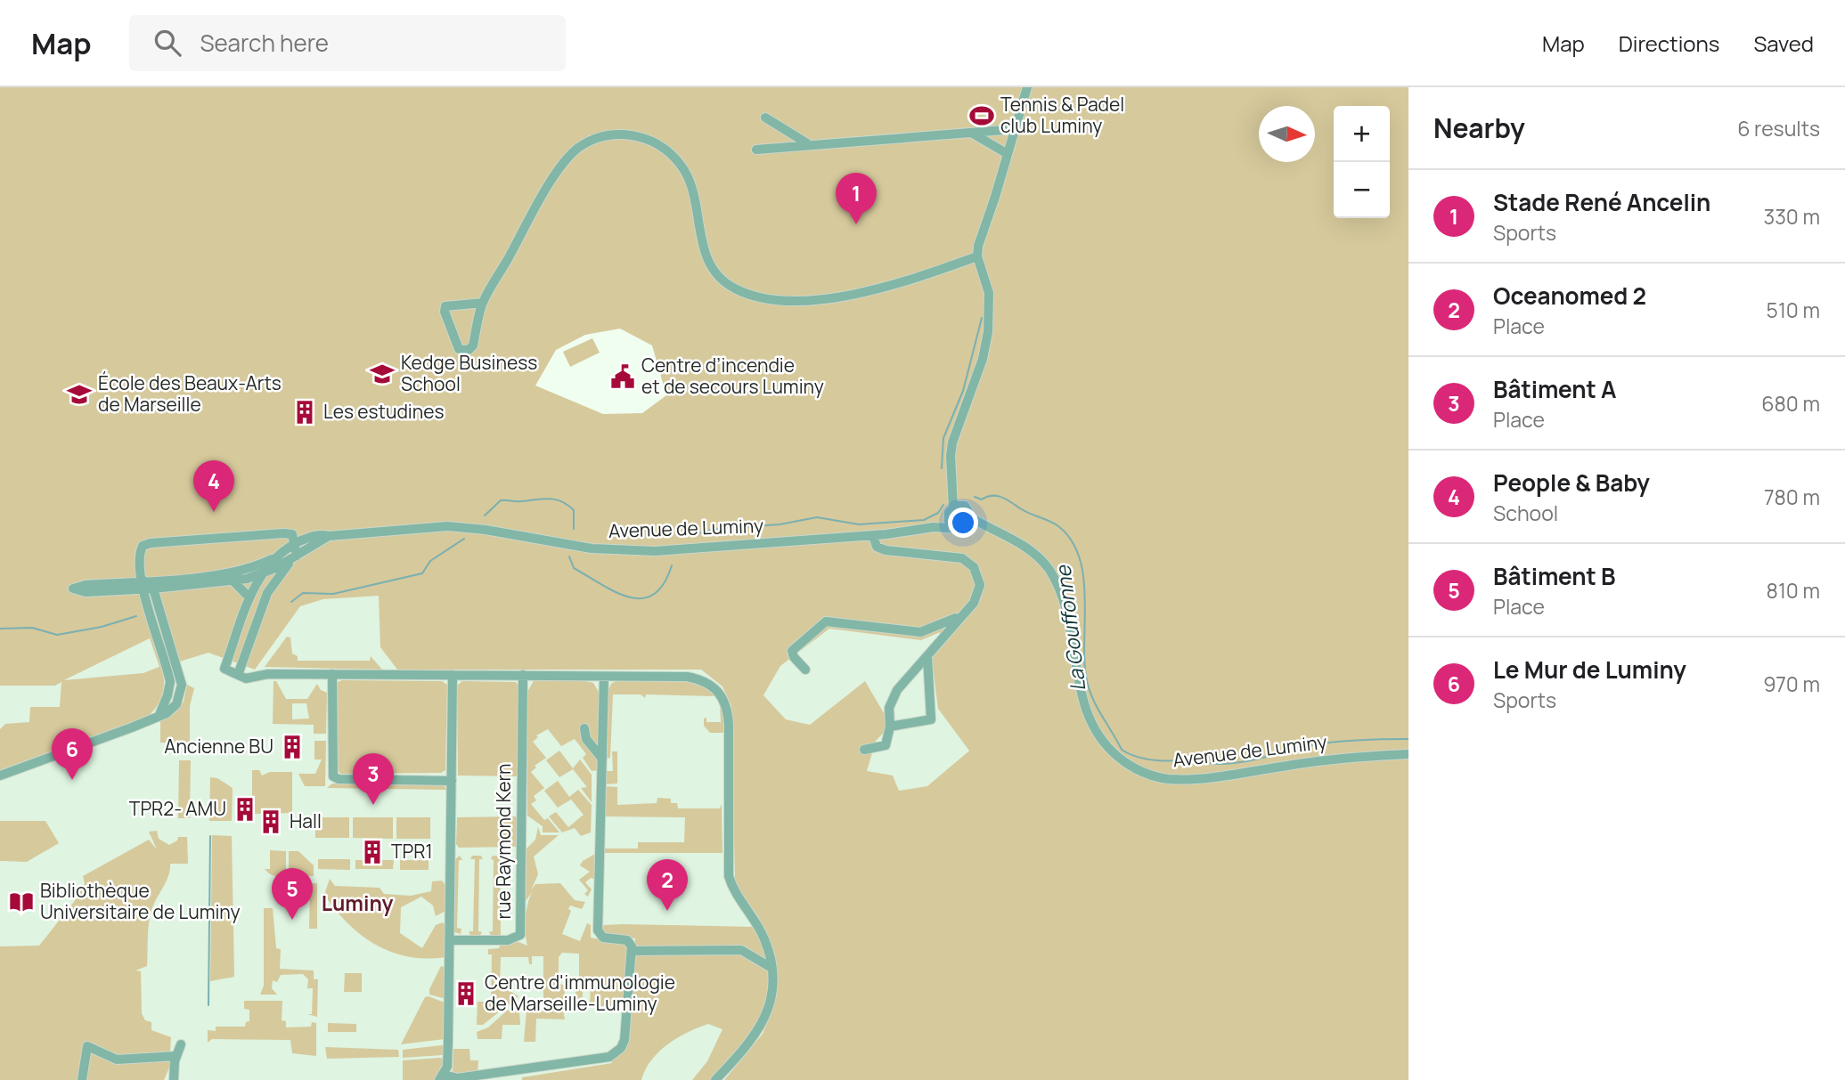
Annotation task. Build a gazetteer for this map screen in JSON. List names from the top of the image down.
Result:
{
  "streets": {
    "street": ["Avenue de Luminy", "rue Raymond Kern"]
  },
  "districts": ["Luminy"],
  "water": ["La Gouffonne"],
  "places": {
    "sports": ["Tennis & Padel club Luminy"],
    "school or university": ["Kedge Business School", "École des Beaux-Arts de Marseille"],
    "public building": ["Centre d’incendie et de secours Luminy"],
    "building": [
      "Les estudines",
      "Ancienne BU",
      "TPR2- AMU",
      "Hall",
      "TPR1",
      "Centre d'immunologie de Marseille-Luminy"
    ],
    "library": ["Bibliothèque Universitaire de Luminy"]
  },
  "north": "right",
  "page": {
    "header": "Map",
    "search": "Search here",
    "nav": ["Map", "Directions", "Saved"],
    "heading": ["Nearby", "6 results"],
    "map_buttons": ["+", "−"],
    "list": [
      {
        "mark": "1",
        "name": "Stade René Ancelin",
        "note": "Sports",
        "value": "330 m"
      },
      {
        "mark": "2",
        "name": "Oceanomed 2",
        "note": "Place",
        "value": "510 m"
      },
      {
        "mark": "3",
        "name": "Bâtiment A",
        "note": "Place",
        "value": "680 m"
      },
      {
        "mark": "4",
        "name": "People & Baby",
        "note": "School",
        "value": "780 m"
      },
      {
        "mark": "5",
        "name": "Bâtiment B",
        "note": "Place",
        "value": "810 m"
      },
      {
        "mark": "6",
        "name": "Le Mur de Luminy",
        "note": "Sports",
        "value": "970 m"
      }
    ],
    "pins": [
      "1",
      "4",
      "6",
      "3",
      "2",
      "5"
    ]
  }
}
